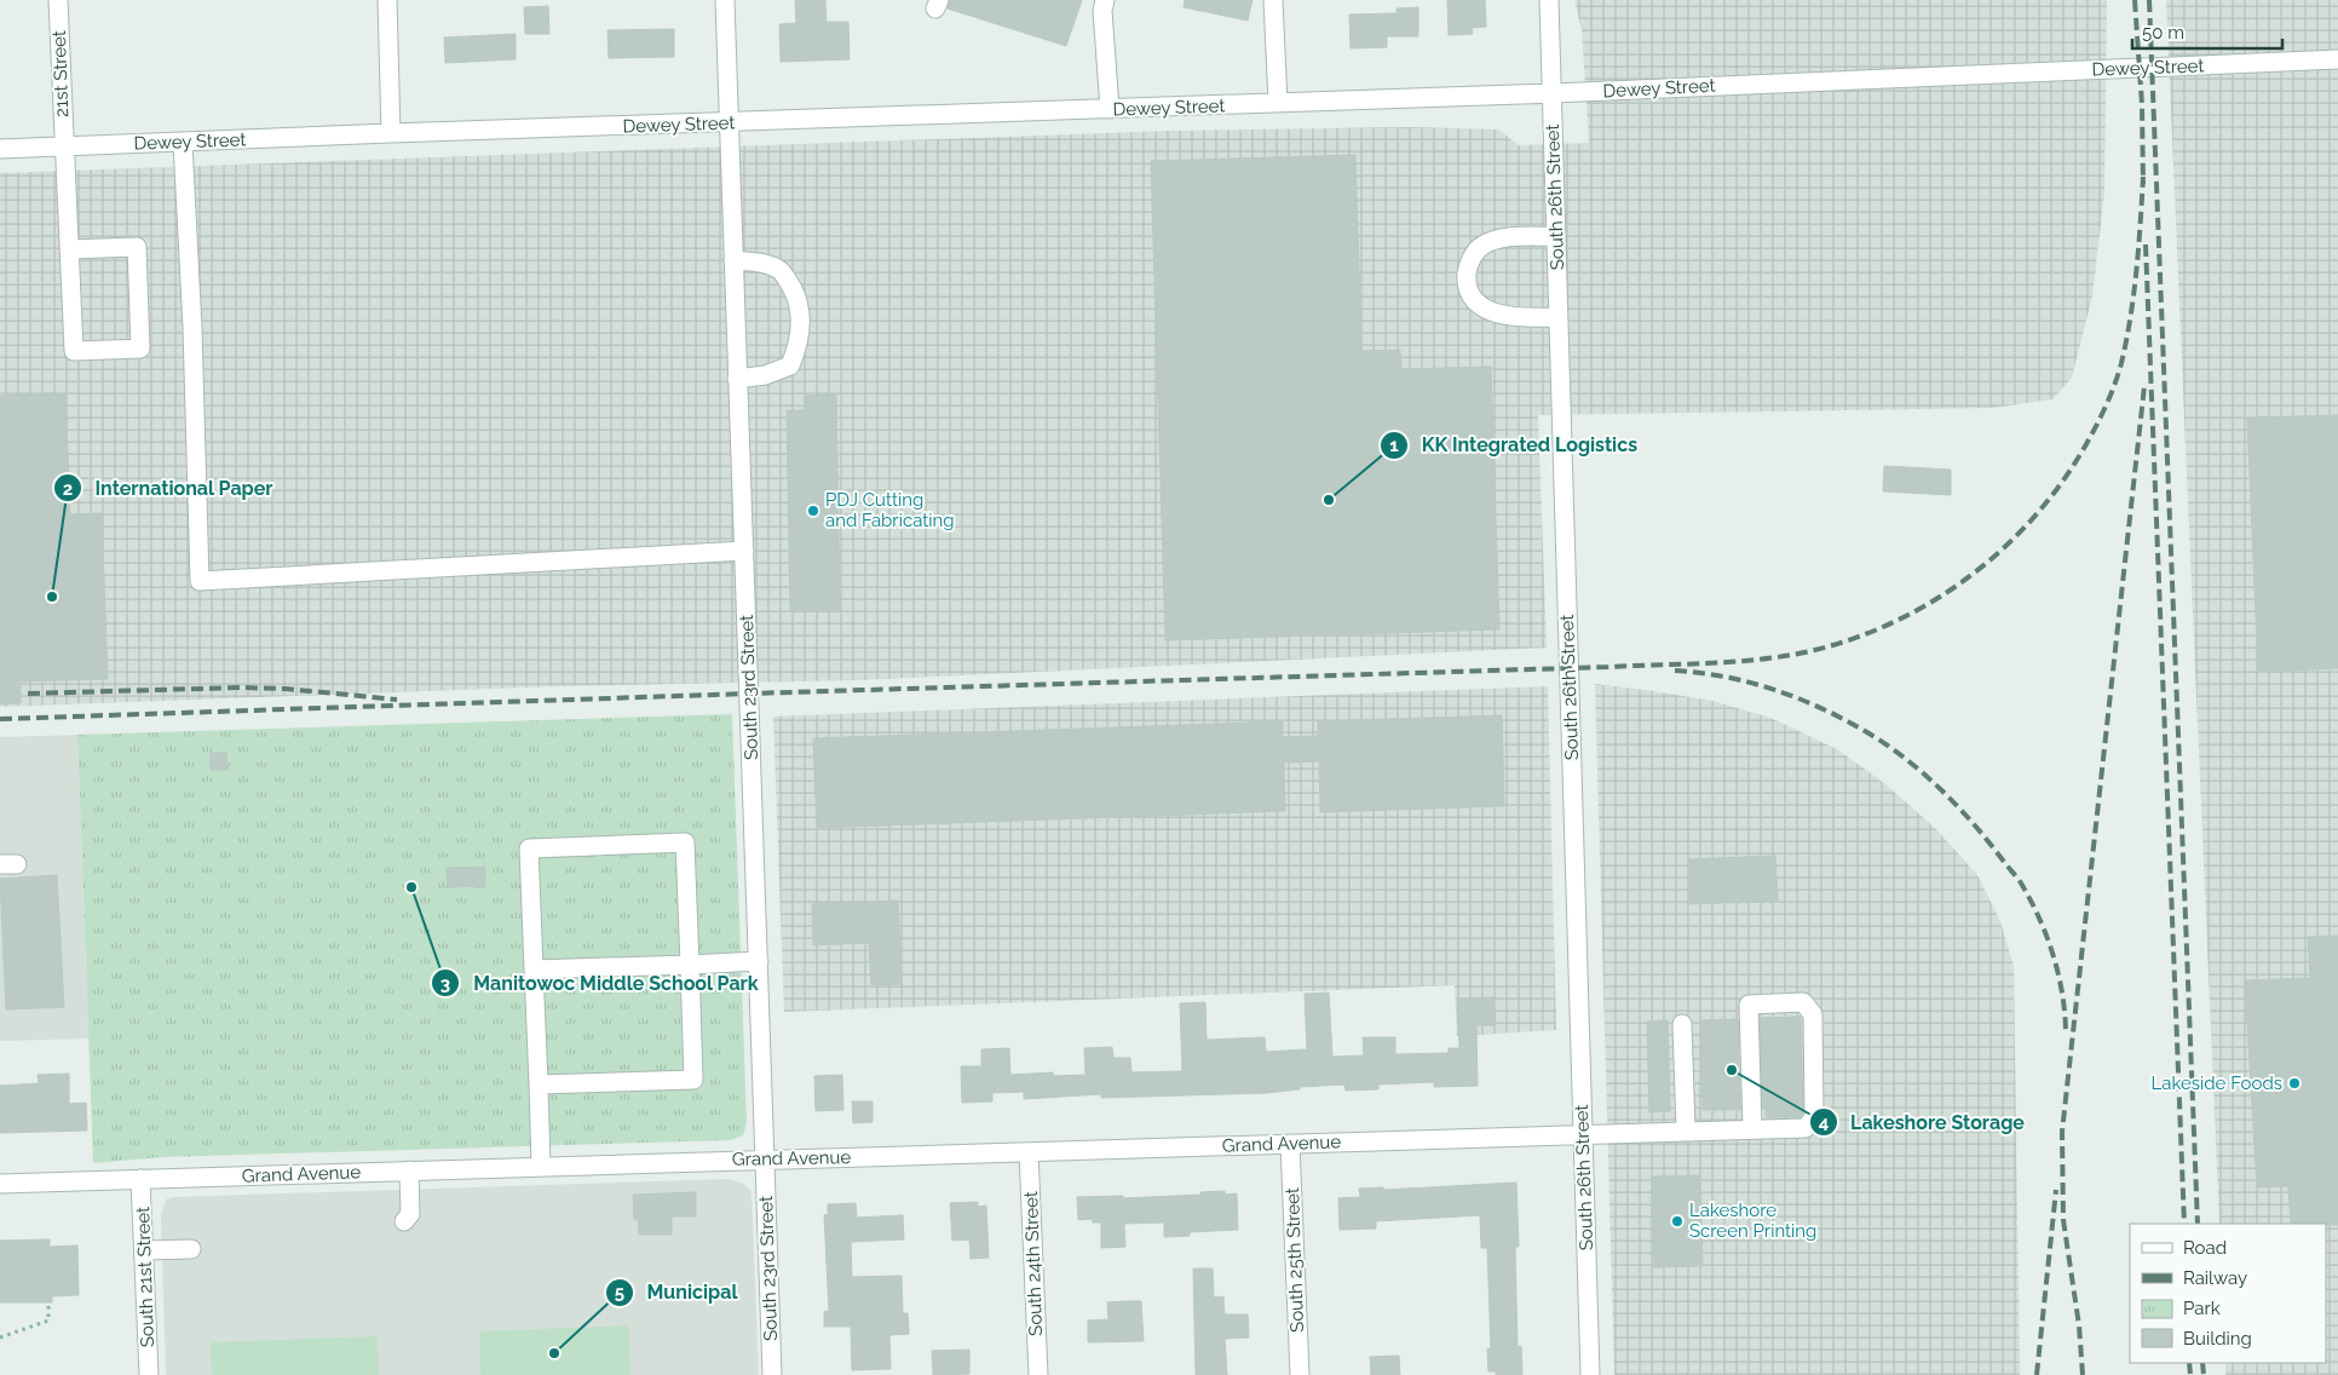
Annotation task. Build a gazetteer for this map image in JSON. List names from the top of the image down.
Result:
{
  "streets": {
    "street": [
      "Dewey Street",
      "21st Street",
      "South 26th Street",
      "South 23rd Street",
      "Grand Avenue",
      "South 25th Street",
      "South 24th Street",
      "South 21st Street"
    ]
  },
  "crossings": [
    ["Dewey Street", "21st Street"],
    ["Dewey Street", "South 26th Street"],
    ["Dewey Street", "South 23rd Street"],
    ["South 26th Street", "Grand Avenue"],
    ["South 23rd Street", "Grand Avenue"],
    ["Grand Avenue", "South 25th Street"],
    ["Grand Avenue", "South 24th Street"],
    ["Grand Avenue", "South 21st Street"]
  ],
  "places": [
    "KK Integrated Logistics",
    "PDJ Cutting and Fabricating",
    "International Paper",
    "Manitowoc Middle School Park",
    "Lakeshore Storage",
    "Lakeside Foods",
    "Lakeshore Screen Printing",
    "Municipal"
  ],
  "legend": [
    "Road",
    "Railway",
    "Park",
    "Building"
  ],
  "scale_bar": "50 m"
}
